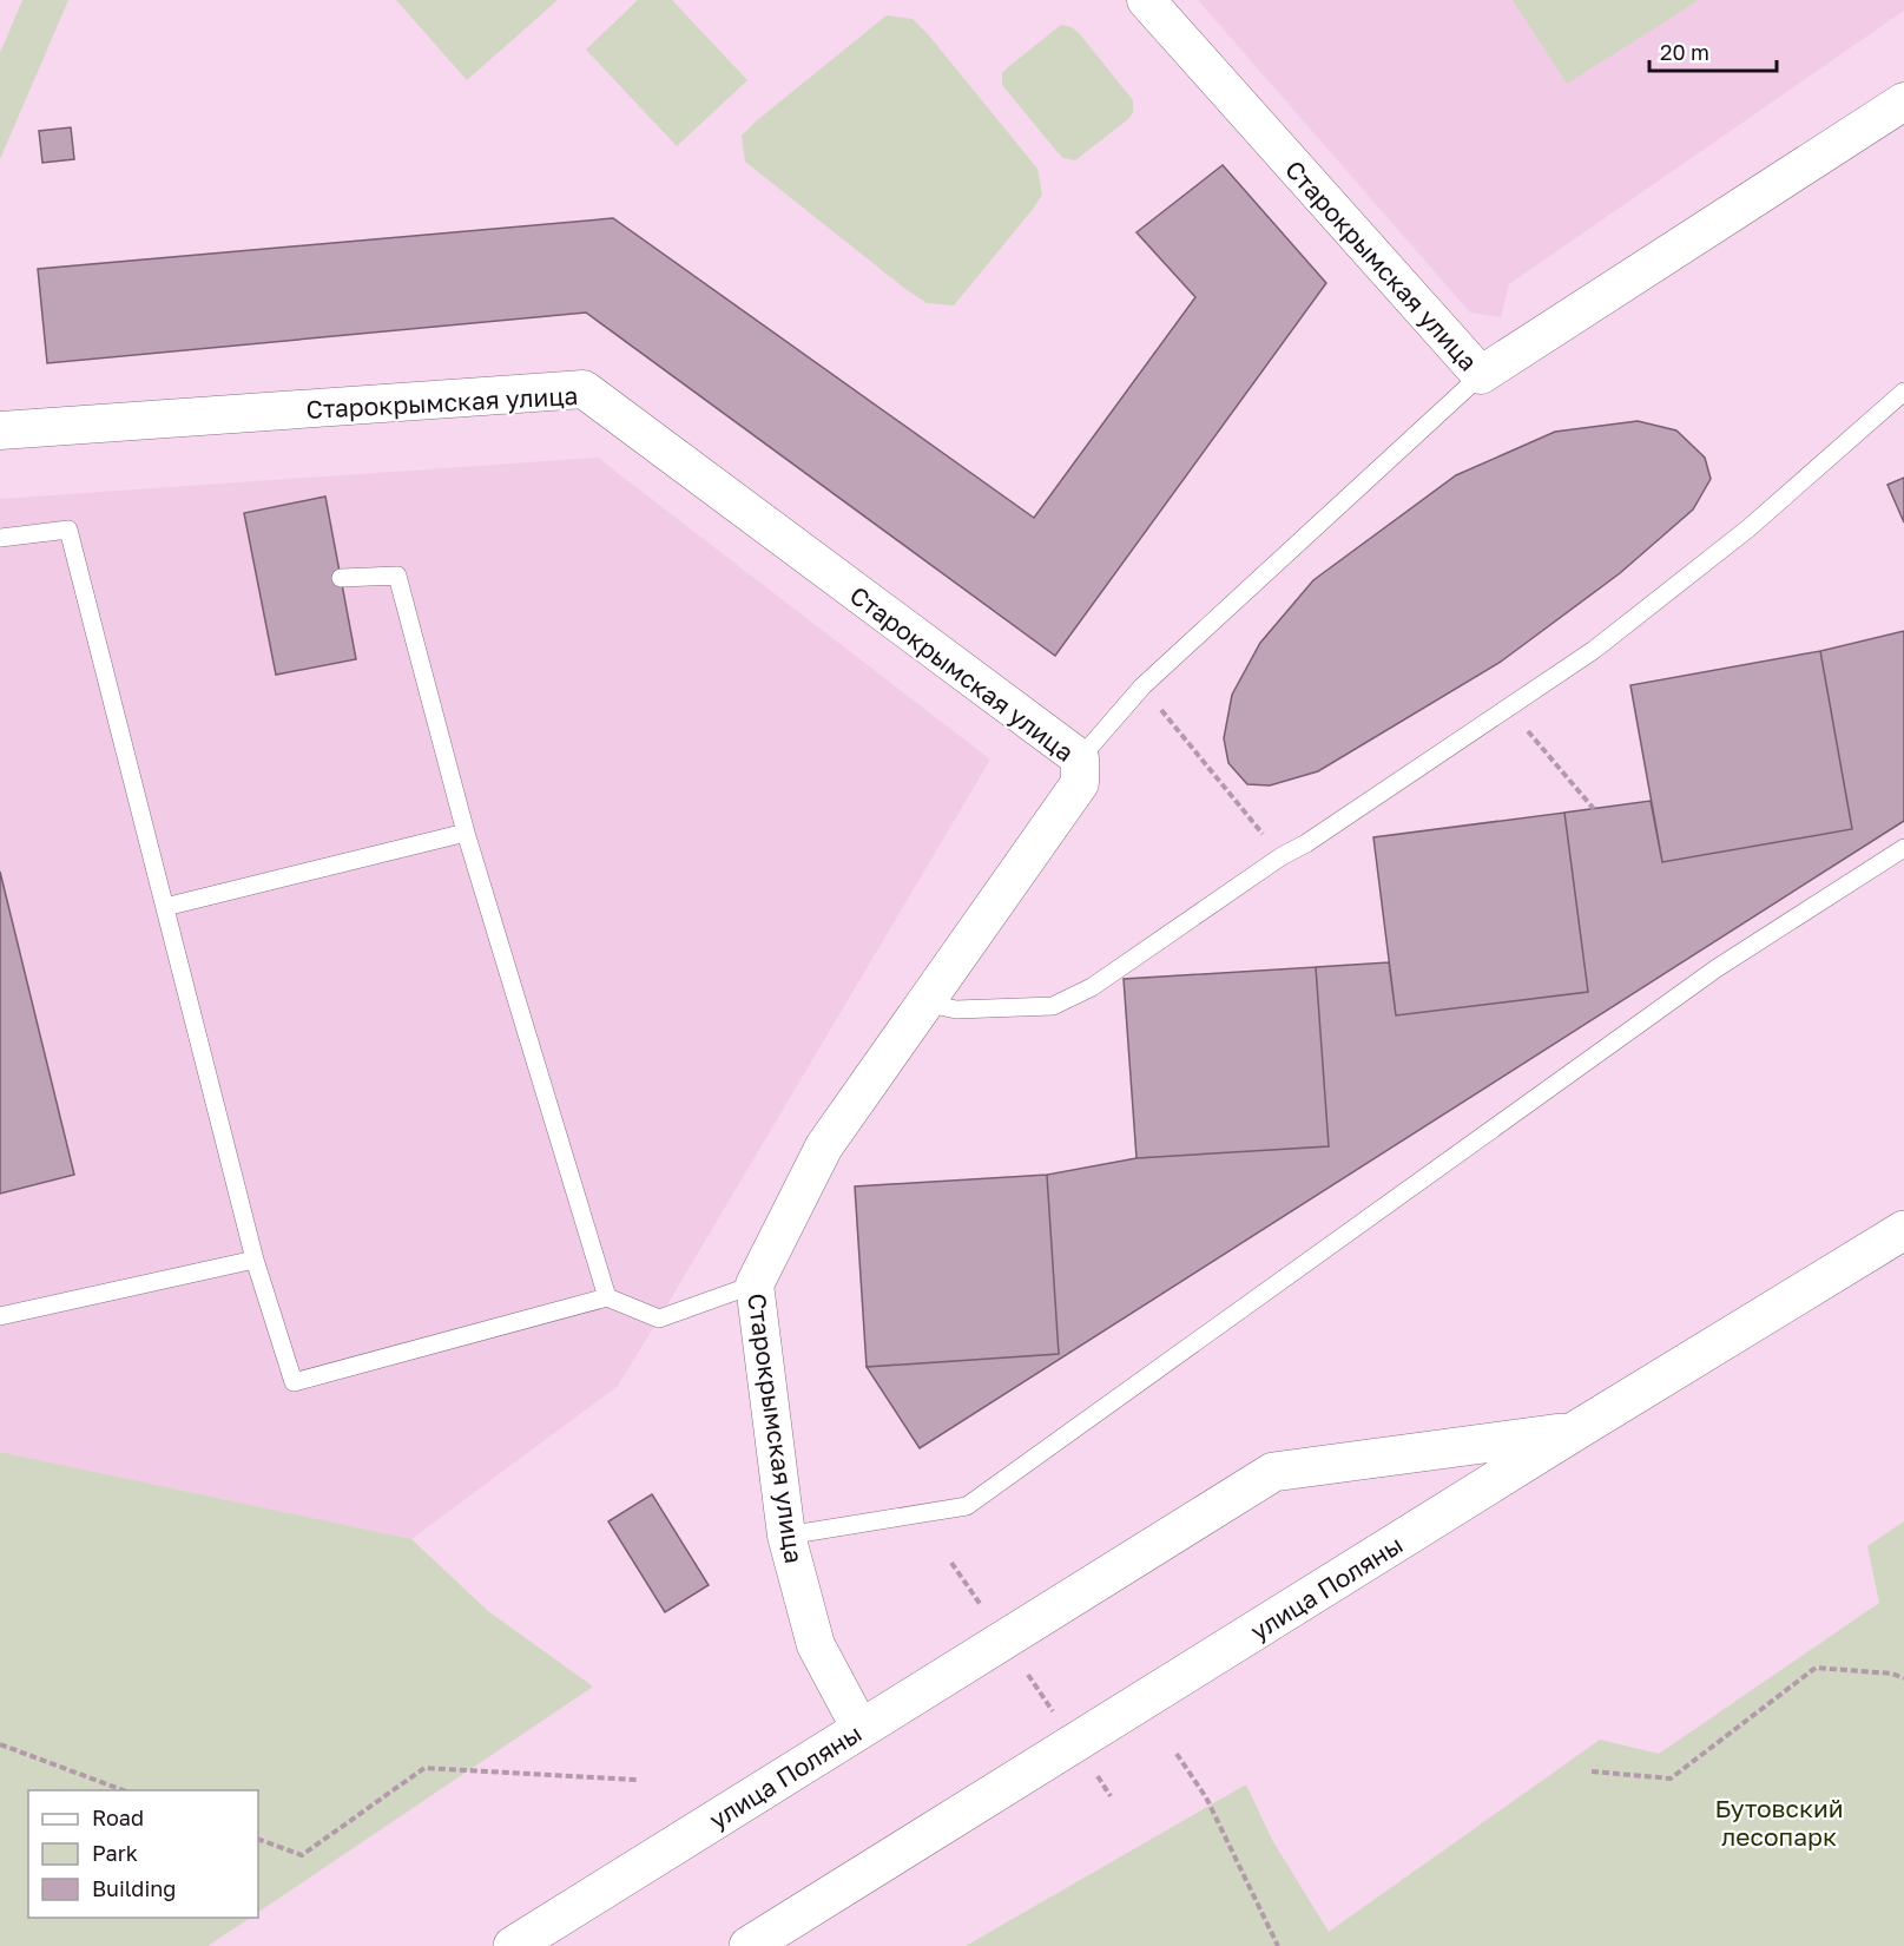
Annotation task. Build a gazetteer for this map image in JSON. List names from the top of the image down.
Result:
{
  "streets": {
    "main road": ["улица Поляны"],
    "street": ["Старокрымская улица"]
  },
  "crossings": [
    ["Старокрымская улица", "улица Поляны"]
  ],
  "parks": ["Бутовский лесопарк"],
  "legend": ["Road", "Park", "Building"],
  "scale_bar": "20 m"
}
